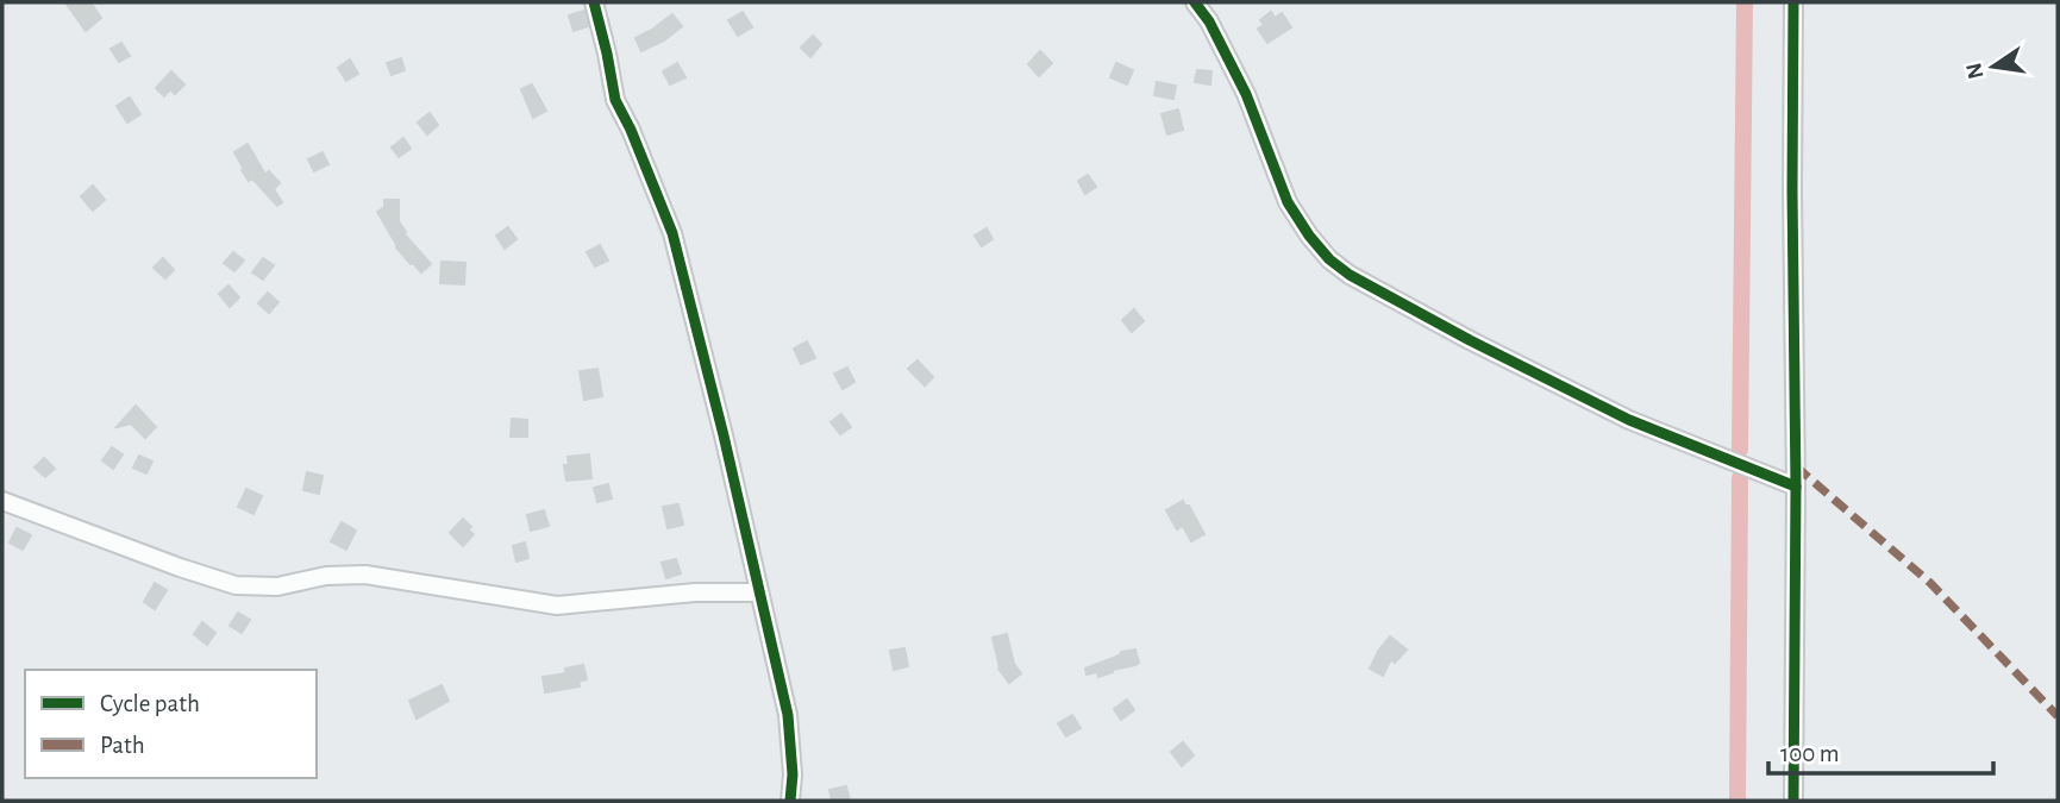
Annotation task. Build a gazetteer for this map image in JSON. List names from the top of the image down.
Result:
{
  "legend": ["Cycle path", "Path"],
  "scale_bar": "100 m",
  "north": "left"
}
